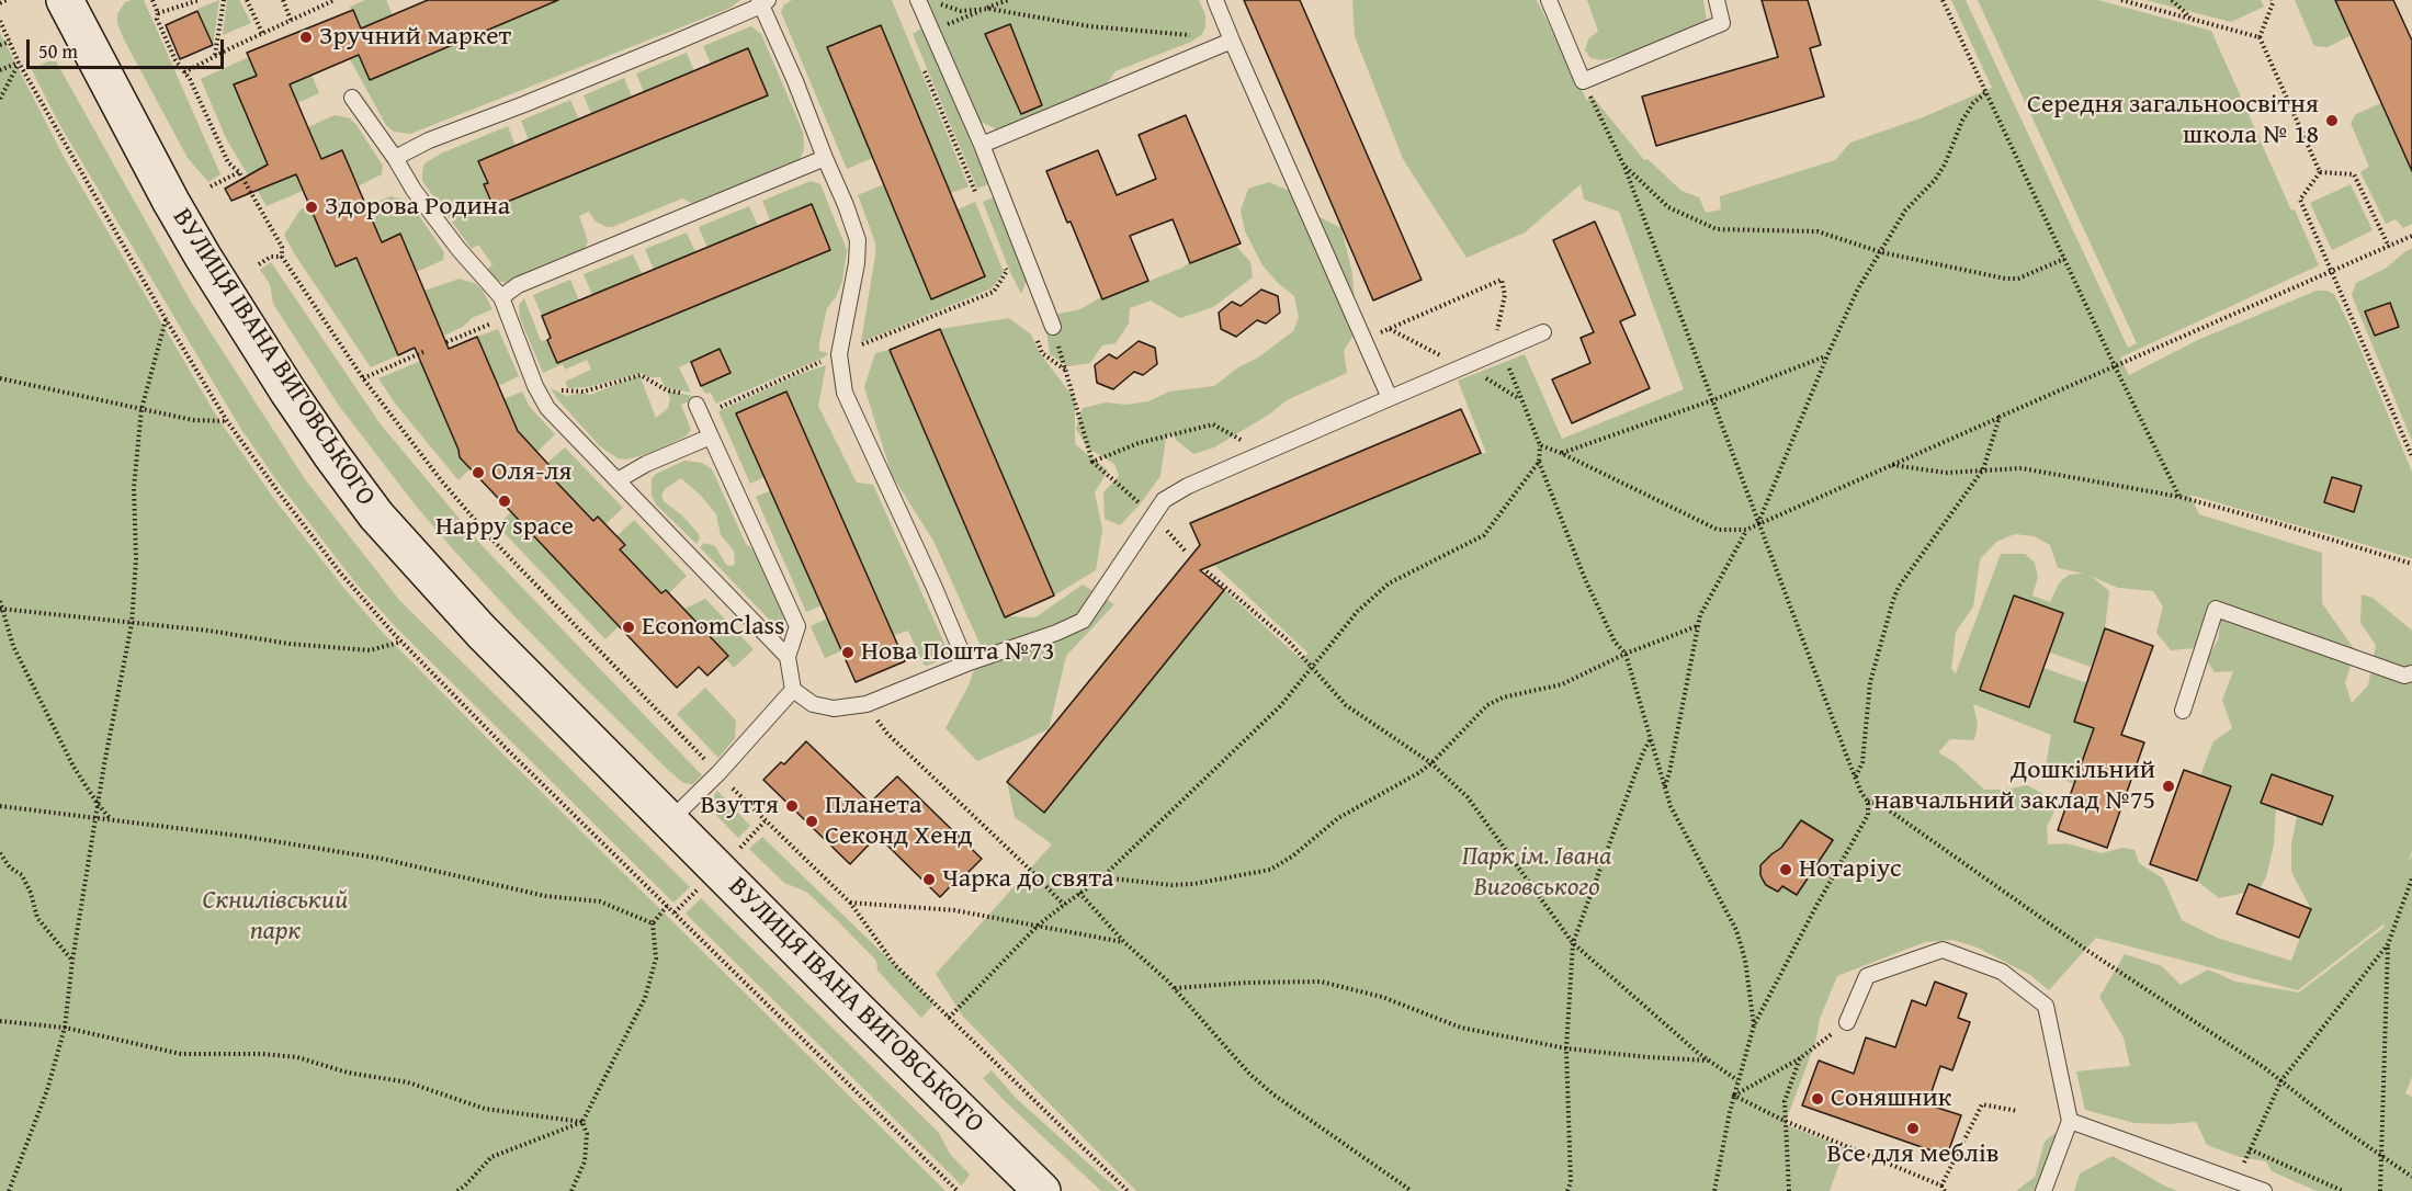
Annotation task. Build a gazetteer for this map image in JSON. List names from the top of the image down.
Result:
{
  "streets": {
    "main road": ["ВУЛИЦЯ ІВАНА ВИГОВСЬКОГО"]
  },
  "parks": ["Парк ім. Івана Виговського", "Скнилівський парк"],
  "places": [
    "Зручний маркет",
    "Середня загальноосвітня школа № 18",
    "Здорова Родина",
    "Оля-ля",
    "Happy space",
    "EconomClass",
    "Нова Пошта №73",
    "Дошкільний навчальний заклад №75",
    "Взуття",
    "Планета Секонд Хенд",
    "Нотаріус",
    "Чарка до свята",
    "Соняшник",
    "Все для меблів"
  ],
  "scale_bar": "50 m"
}
